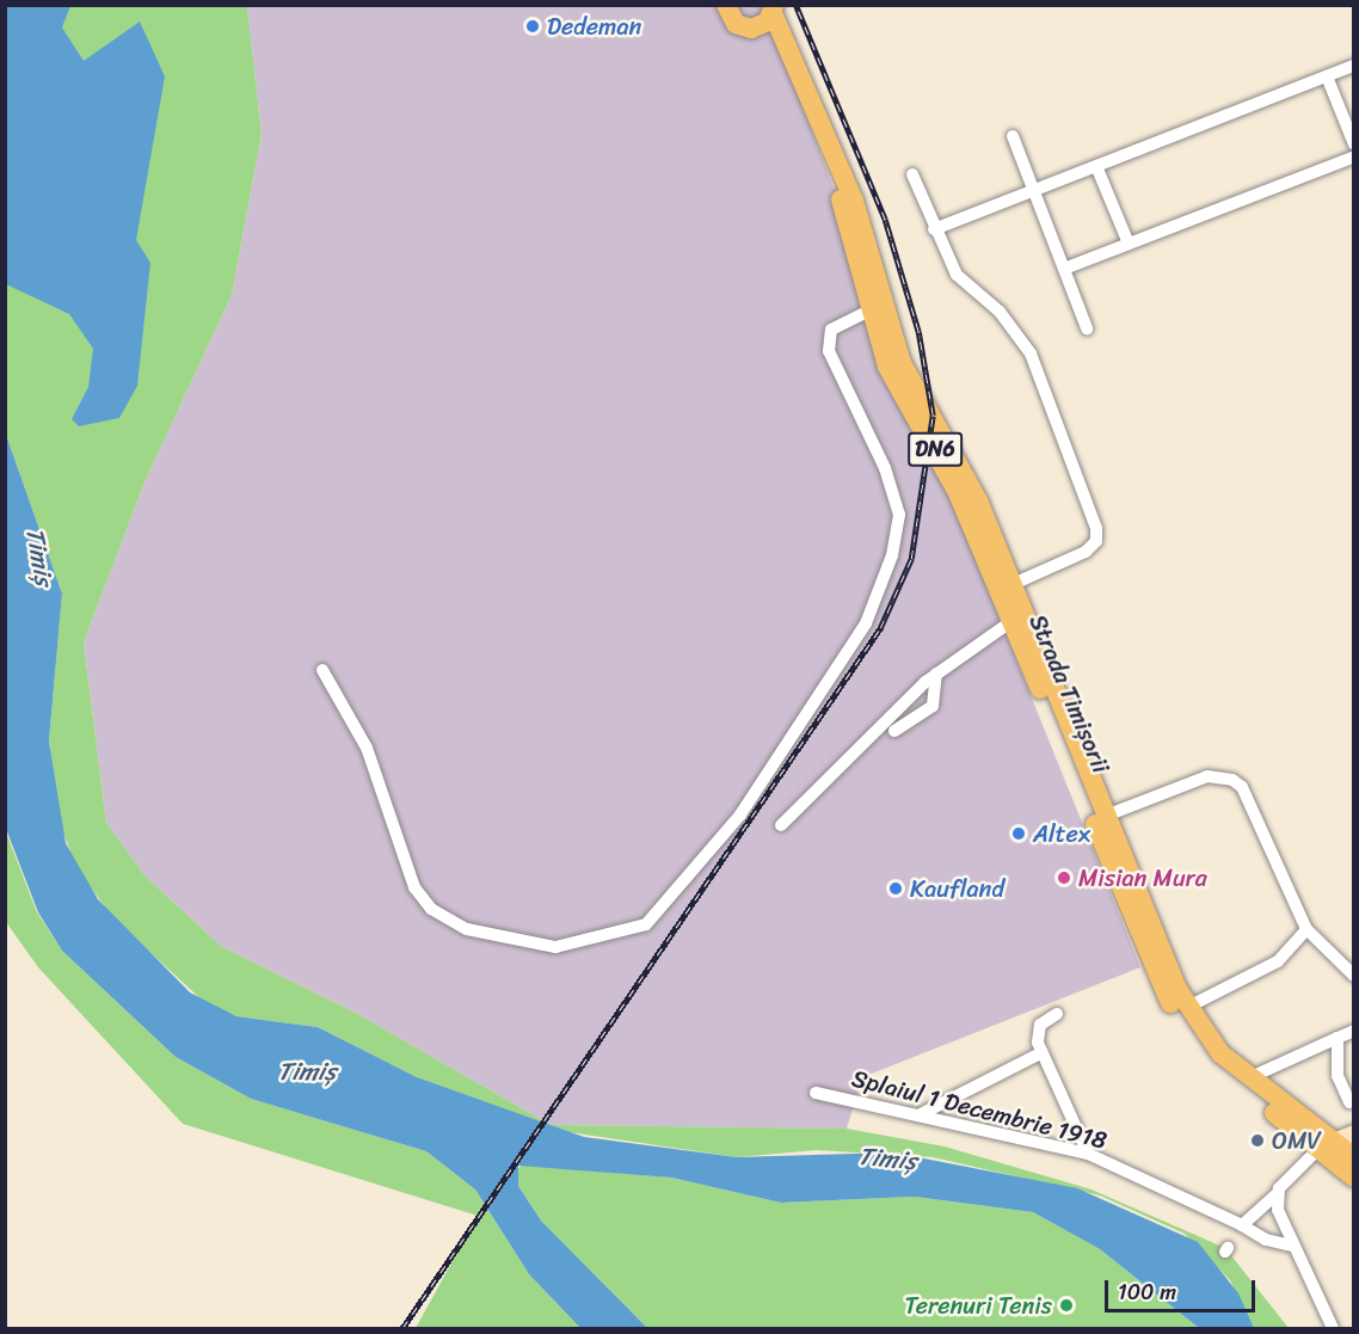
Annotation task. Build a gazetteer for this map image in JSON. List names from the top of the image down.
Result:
{
  "streets": {
    "main road": ["DN6", "Strada Timișorii"],
    "street": ["Splaiul 1 Decembrie 1918"]
  },
  "water": ["Timiș"],
  "places": [
    "Dedeman",
    "Altex",
    "Misian Mura",
    "Kaufland",
    "OMV",
    "Terenuri Tenis"
  ],
  "scale_bar": "100 m"
}
